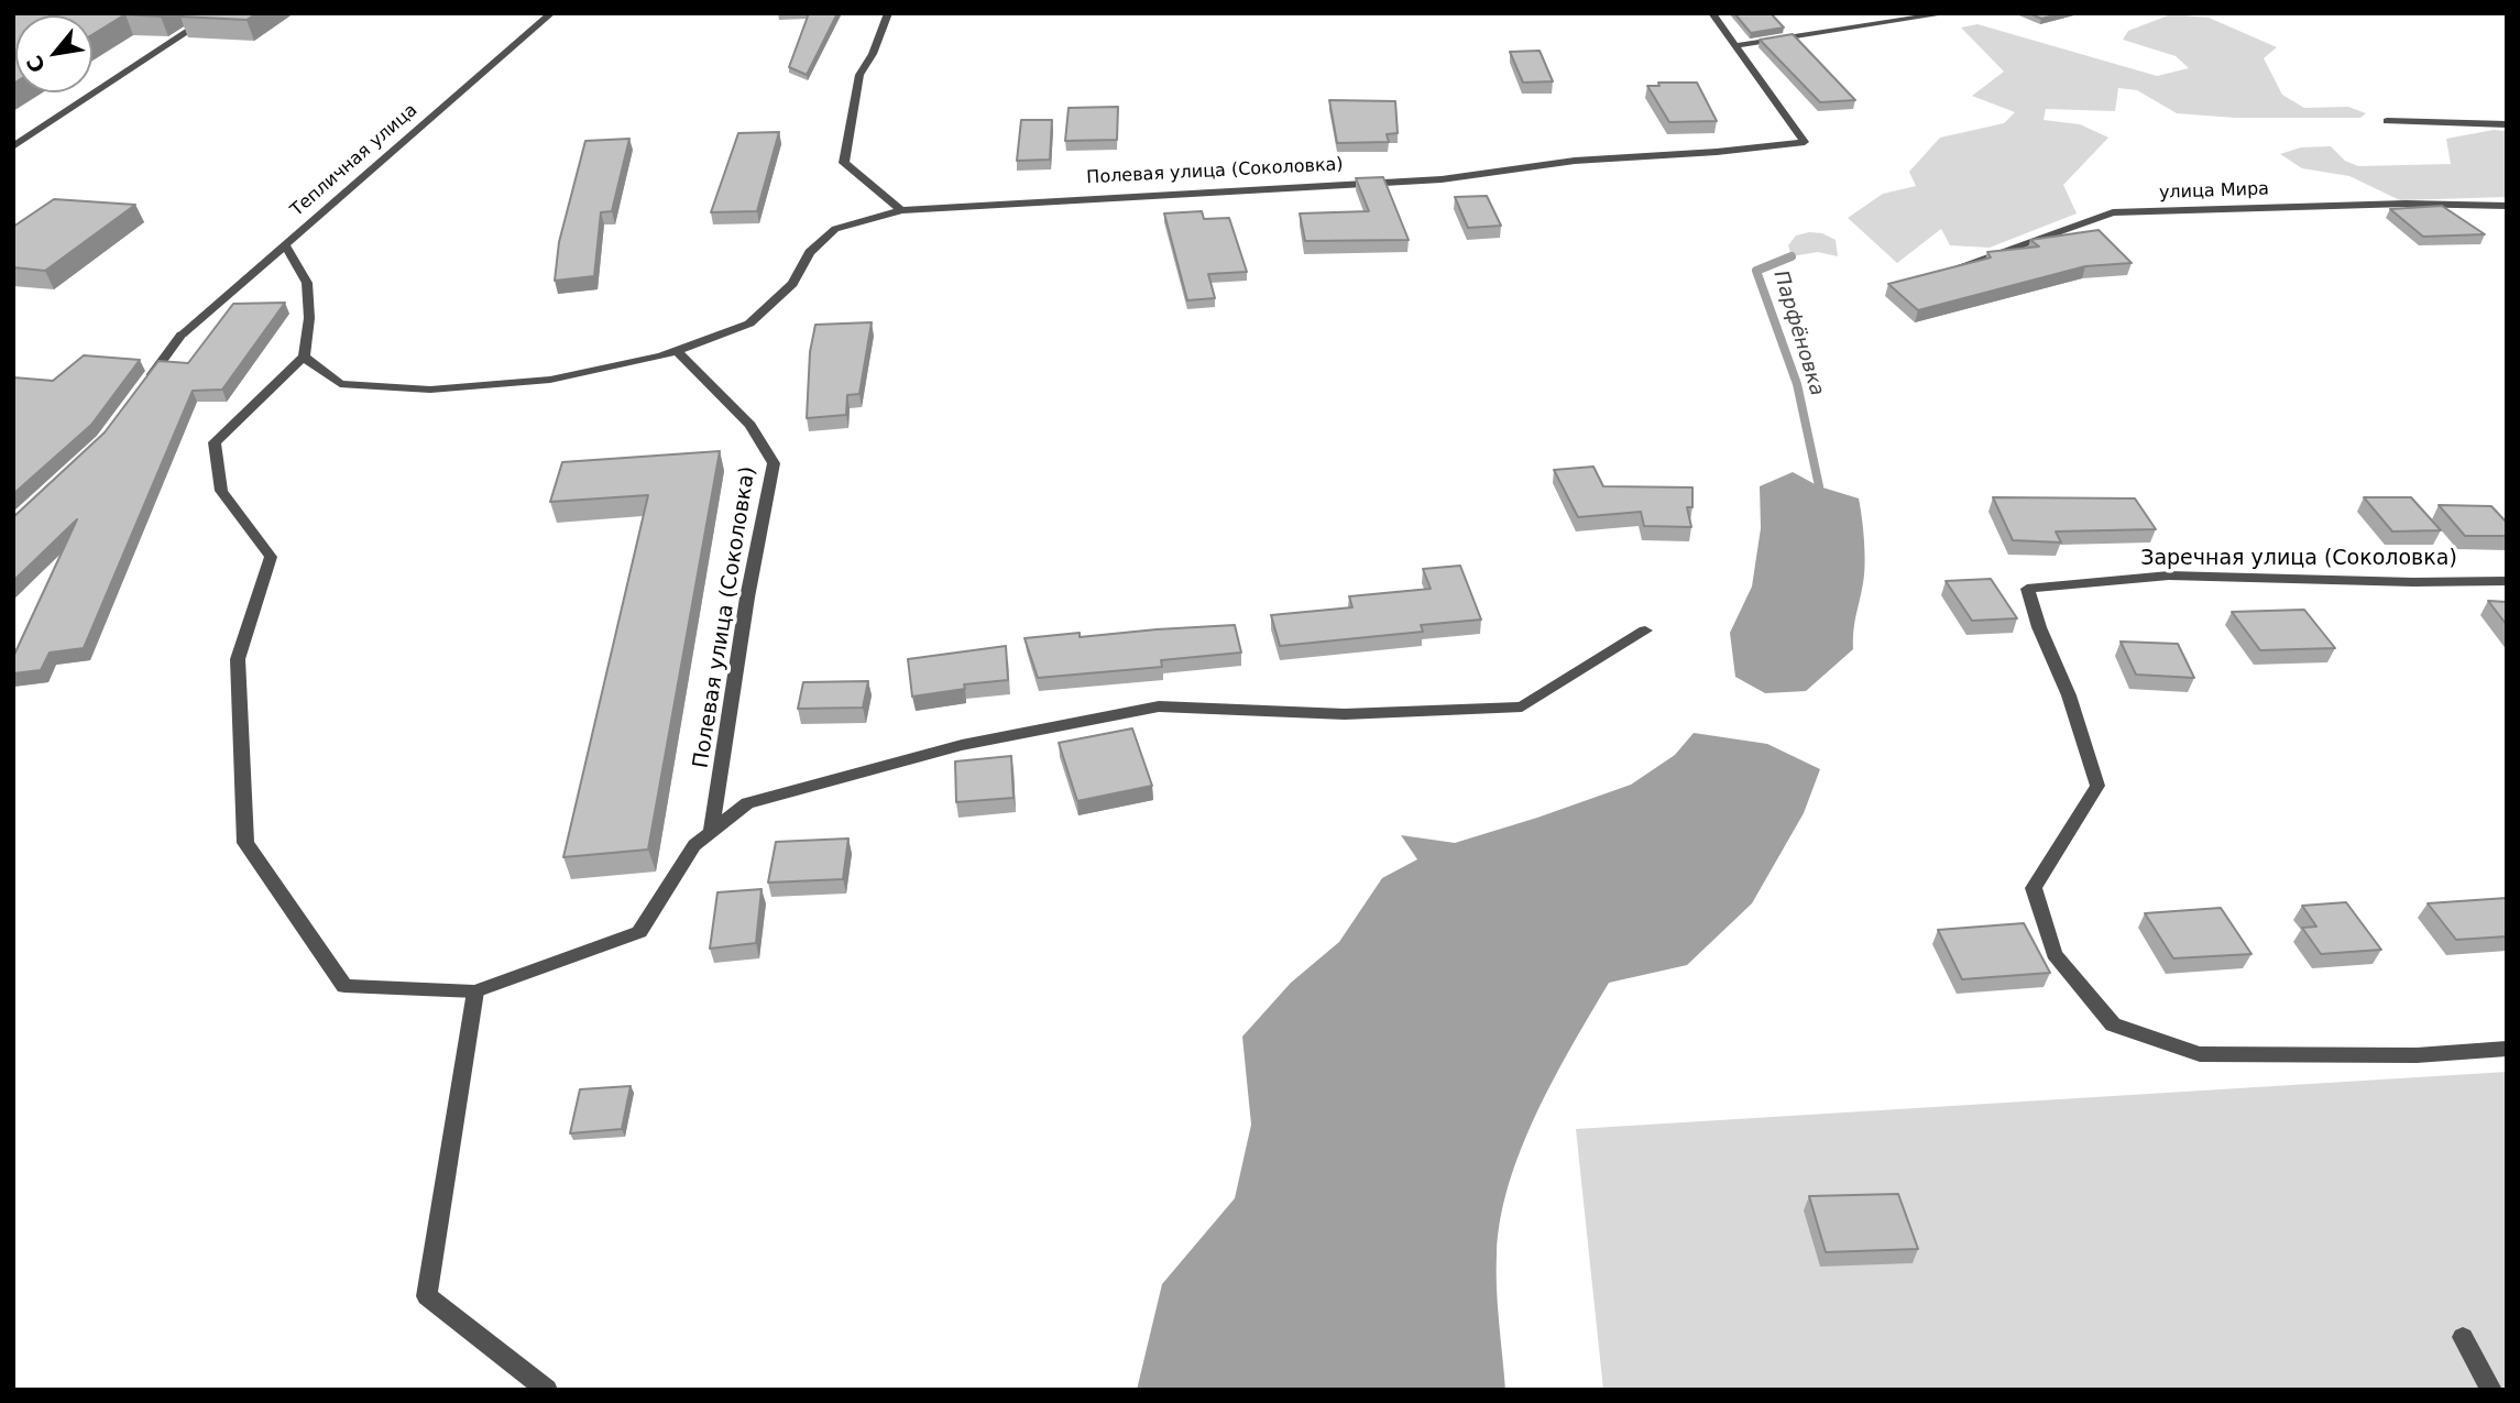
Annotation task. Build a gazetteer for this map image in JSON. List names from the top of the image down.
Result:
{
  "streets": {
    "street": [
      "Тепличная улица",
      "Полевая улица (Соколовка)",
      "улица Мира",
      "Заречная улица (Соколовка)"
    ]
  },
  "water": ["Парфёновка"],
  "north": "bottom left"
}
